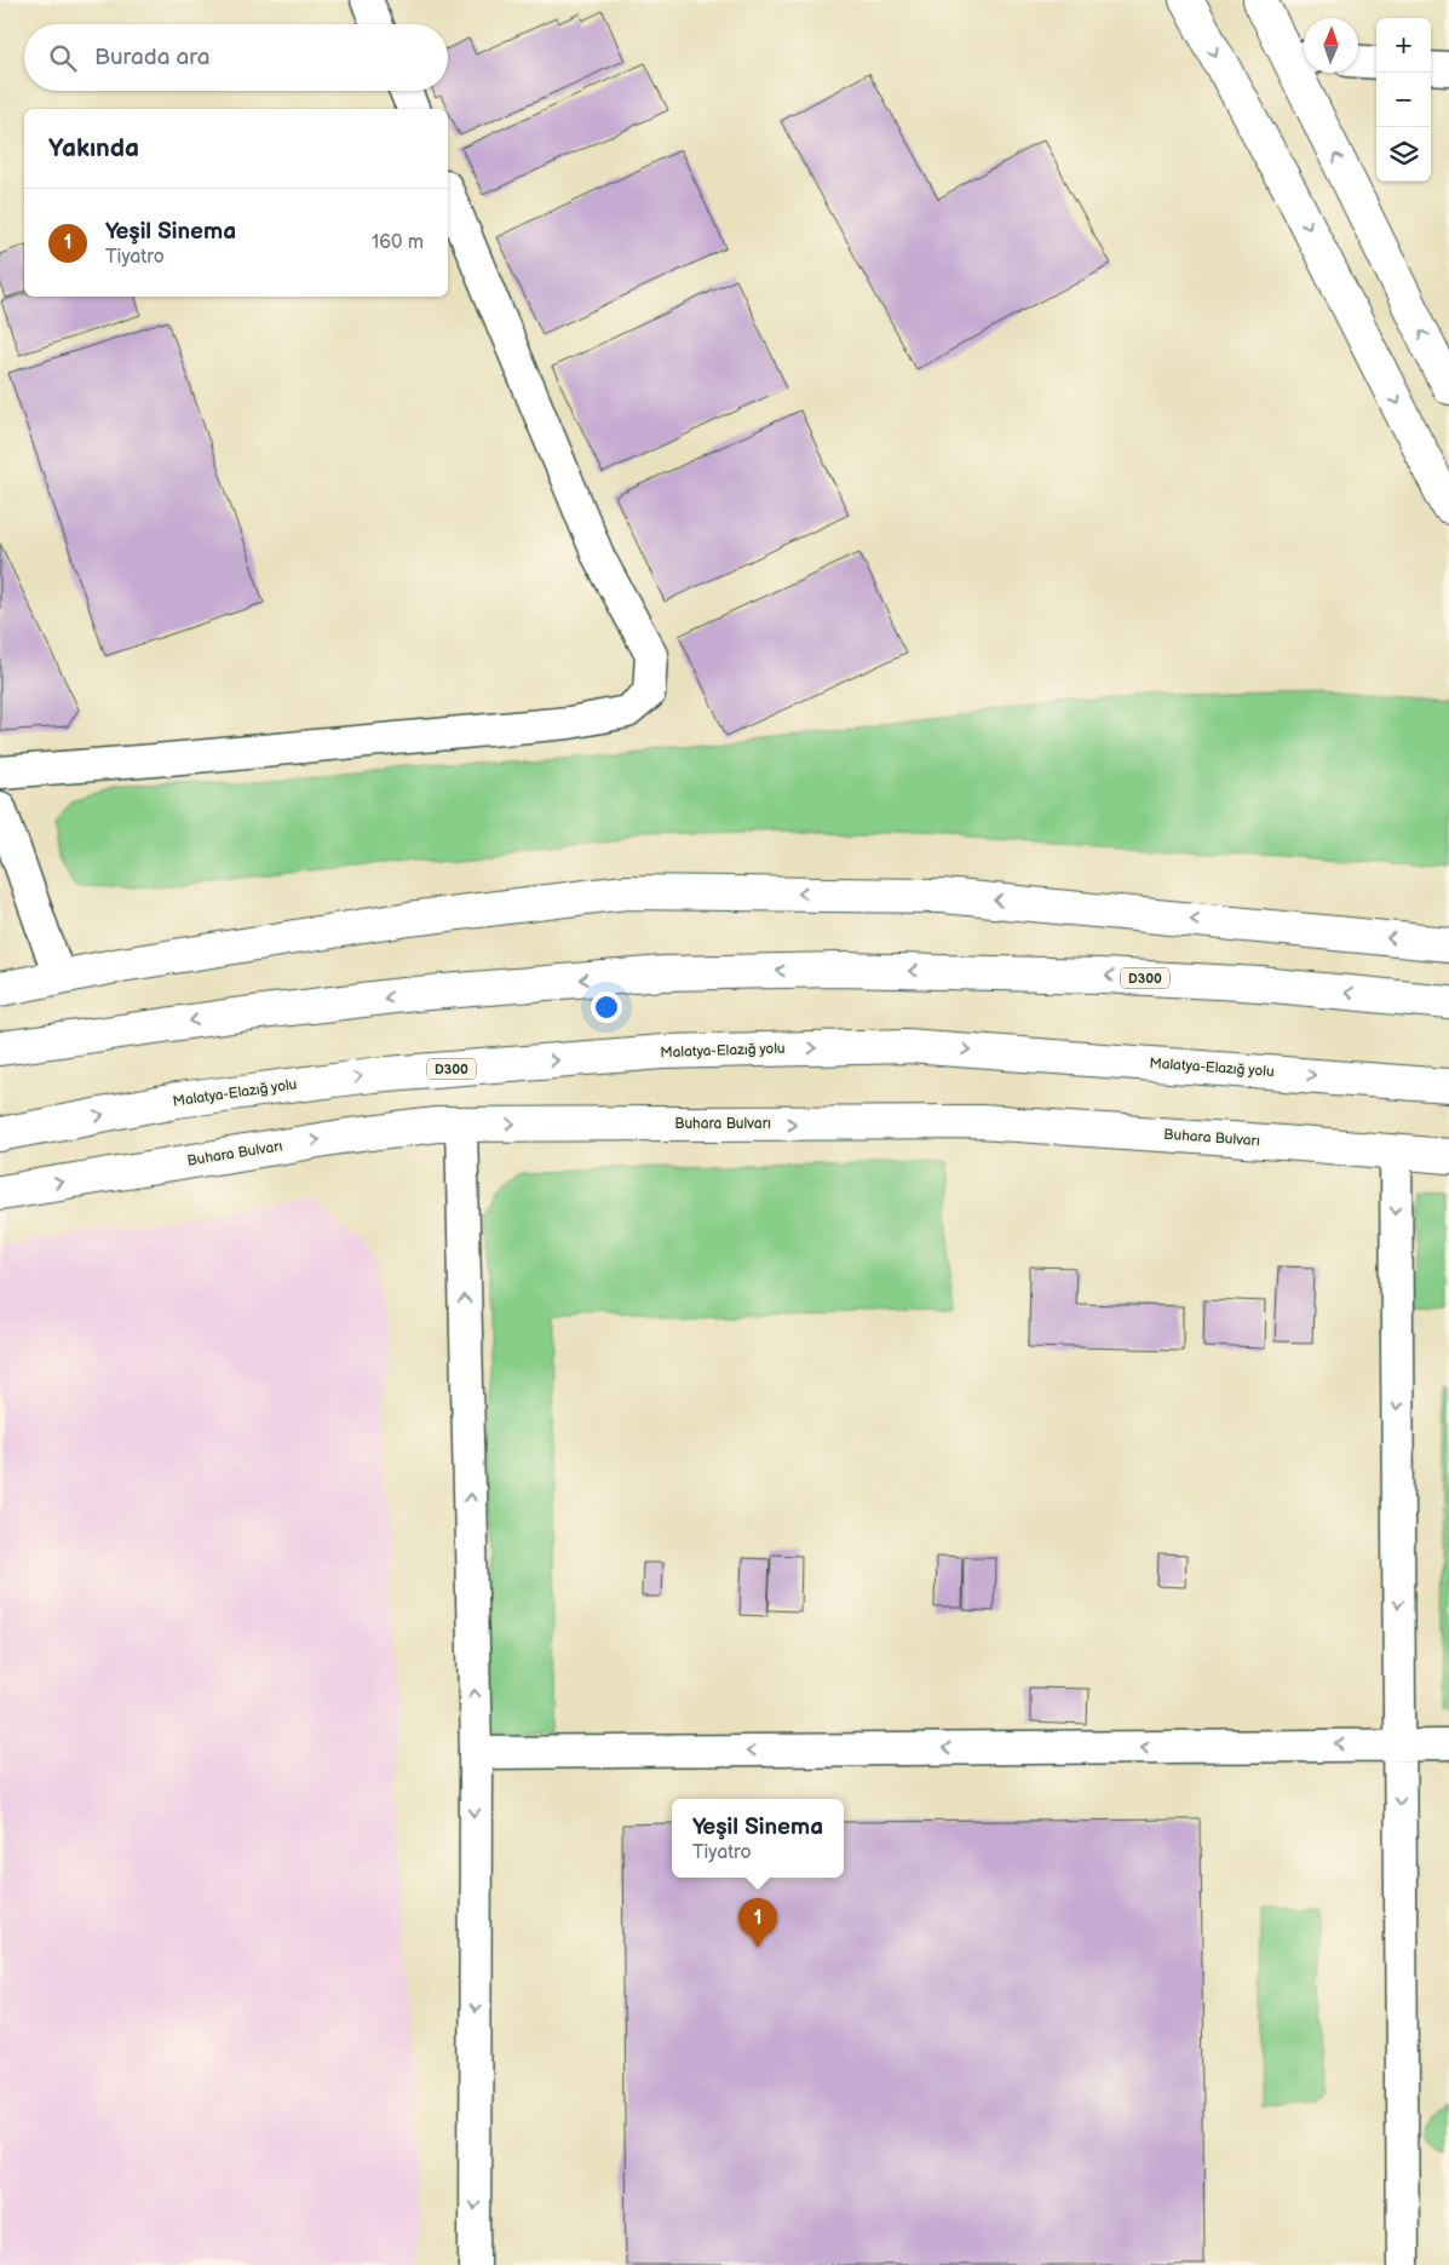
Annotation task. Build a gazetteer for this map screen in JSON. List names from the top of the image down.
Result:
{
  "streets": {
    "main road": ["D300", "Malatya-Elazığ yolu", "Buhara Bulvarı"]
  },
  "north": "top",
  "page": {
    "map_buttons": ["+", "−"],
    "search": "Burada ara",
    "heading": "Yakında",
    "list": [
      {
        "mark": "1",
        "name": "Yeşil Sinema",
        "note": "Tiyatro",
        "value": "160 m"
      }
    ],
    "popup": ["Yeşil Sinema", "Tiyatro"],
    "pins": "1"
  }
}
